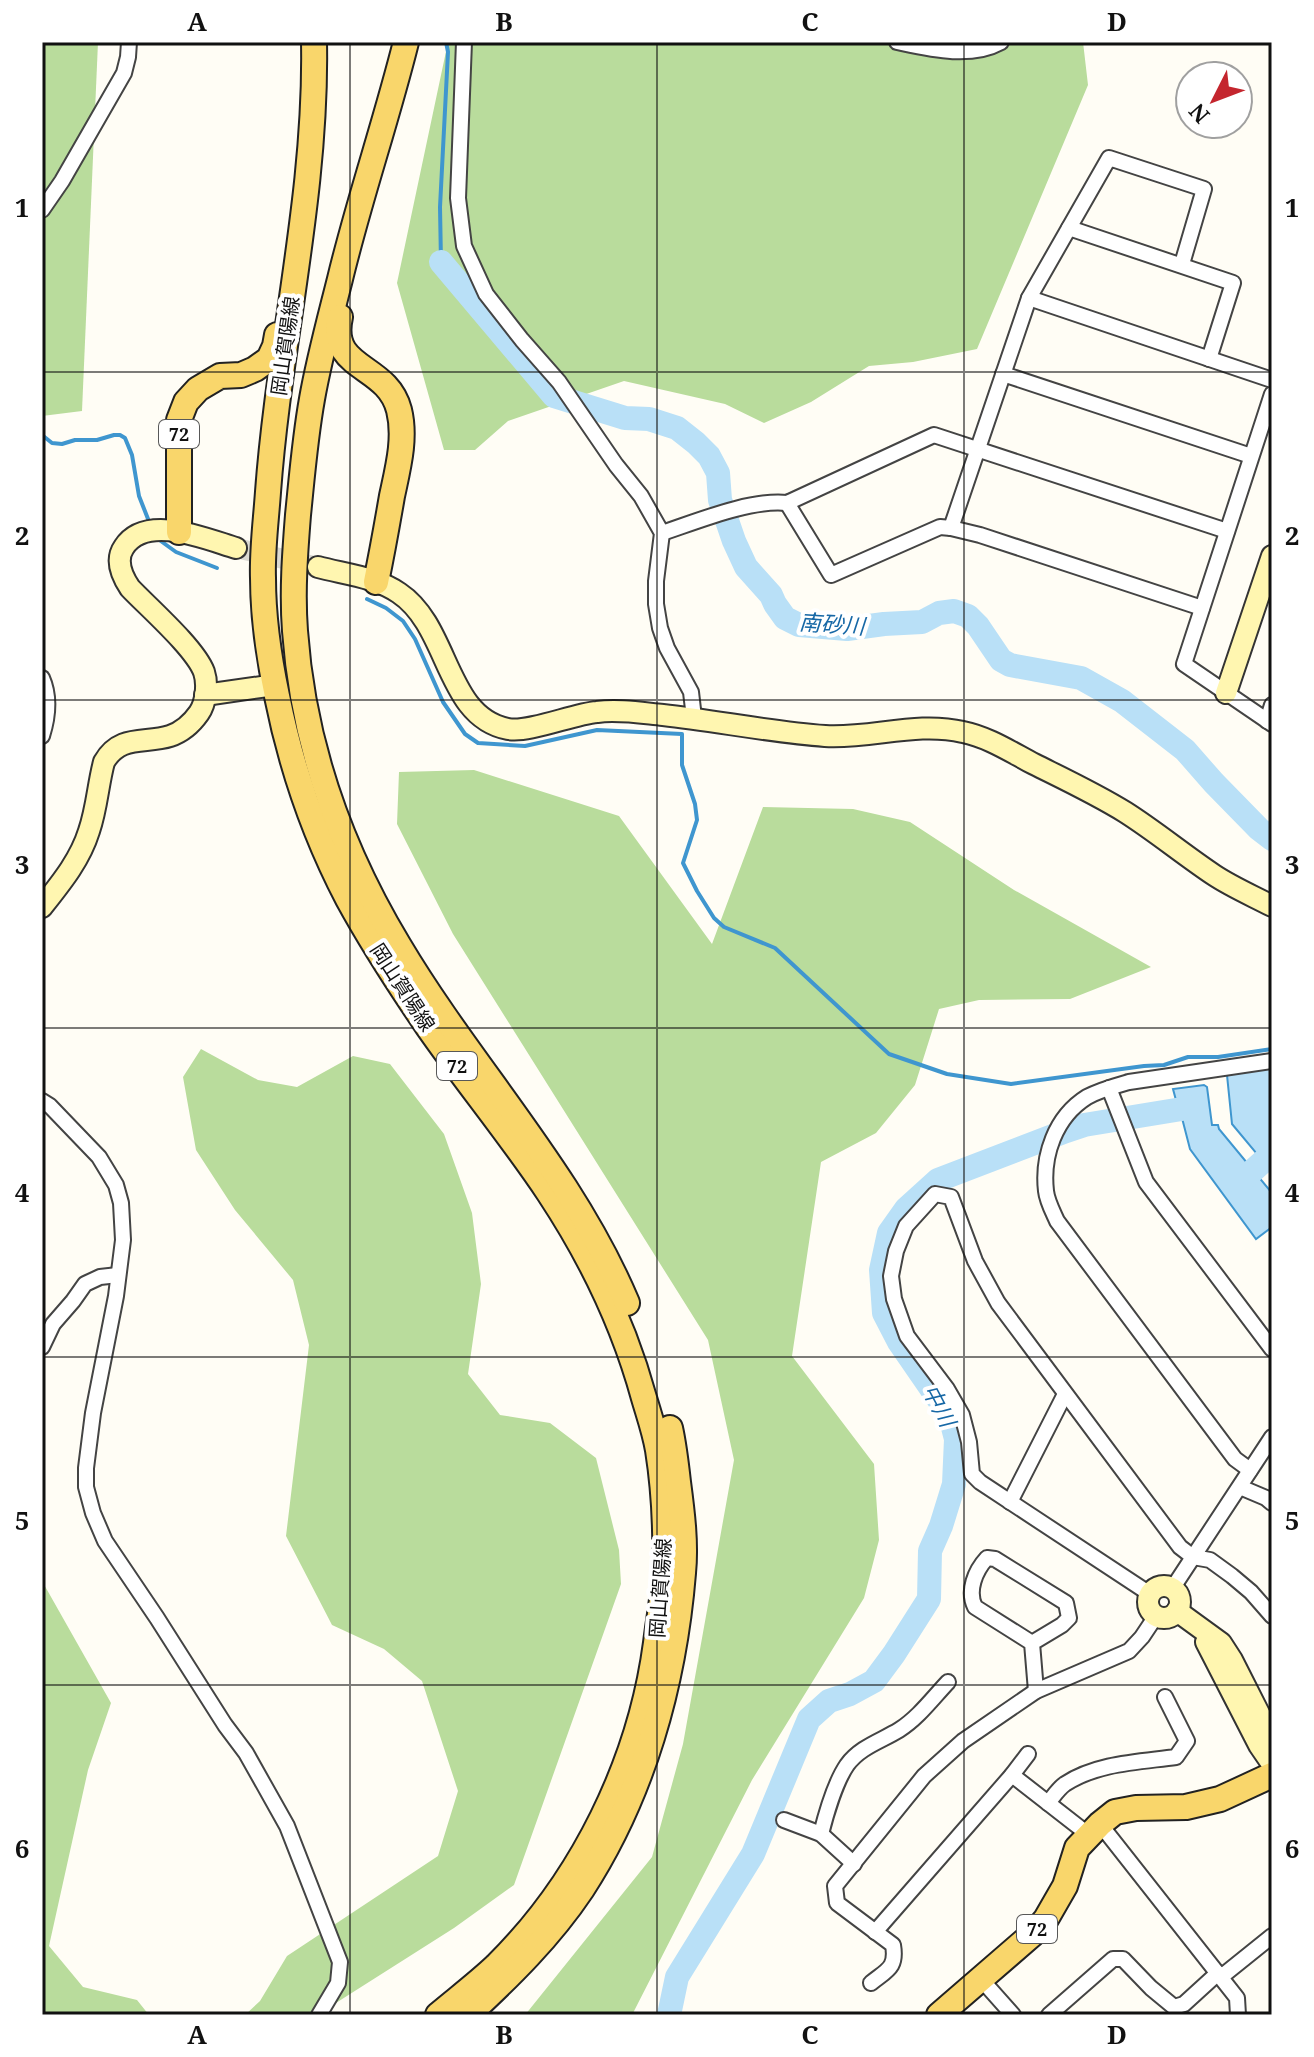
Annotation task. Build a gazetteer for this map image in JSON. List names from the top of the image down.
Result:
{
  "streets": {
    "main road": ["岡山賀陽線", "72"]
  },
  "water": ["南砂川", "中川"],
  "north": "bottom left",
  "grid": {
    "columns": [
      "A",
      "B",
      "C",
      "D"
    ],
    "rows": [
      "1",
      "2",
      "3",
      "4",
      "5",
      "6"
    ]
  }
}
